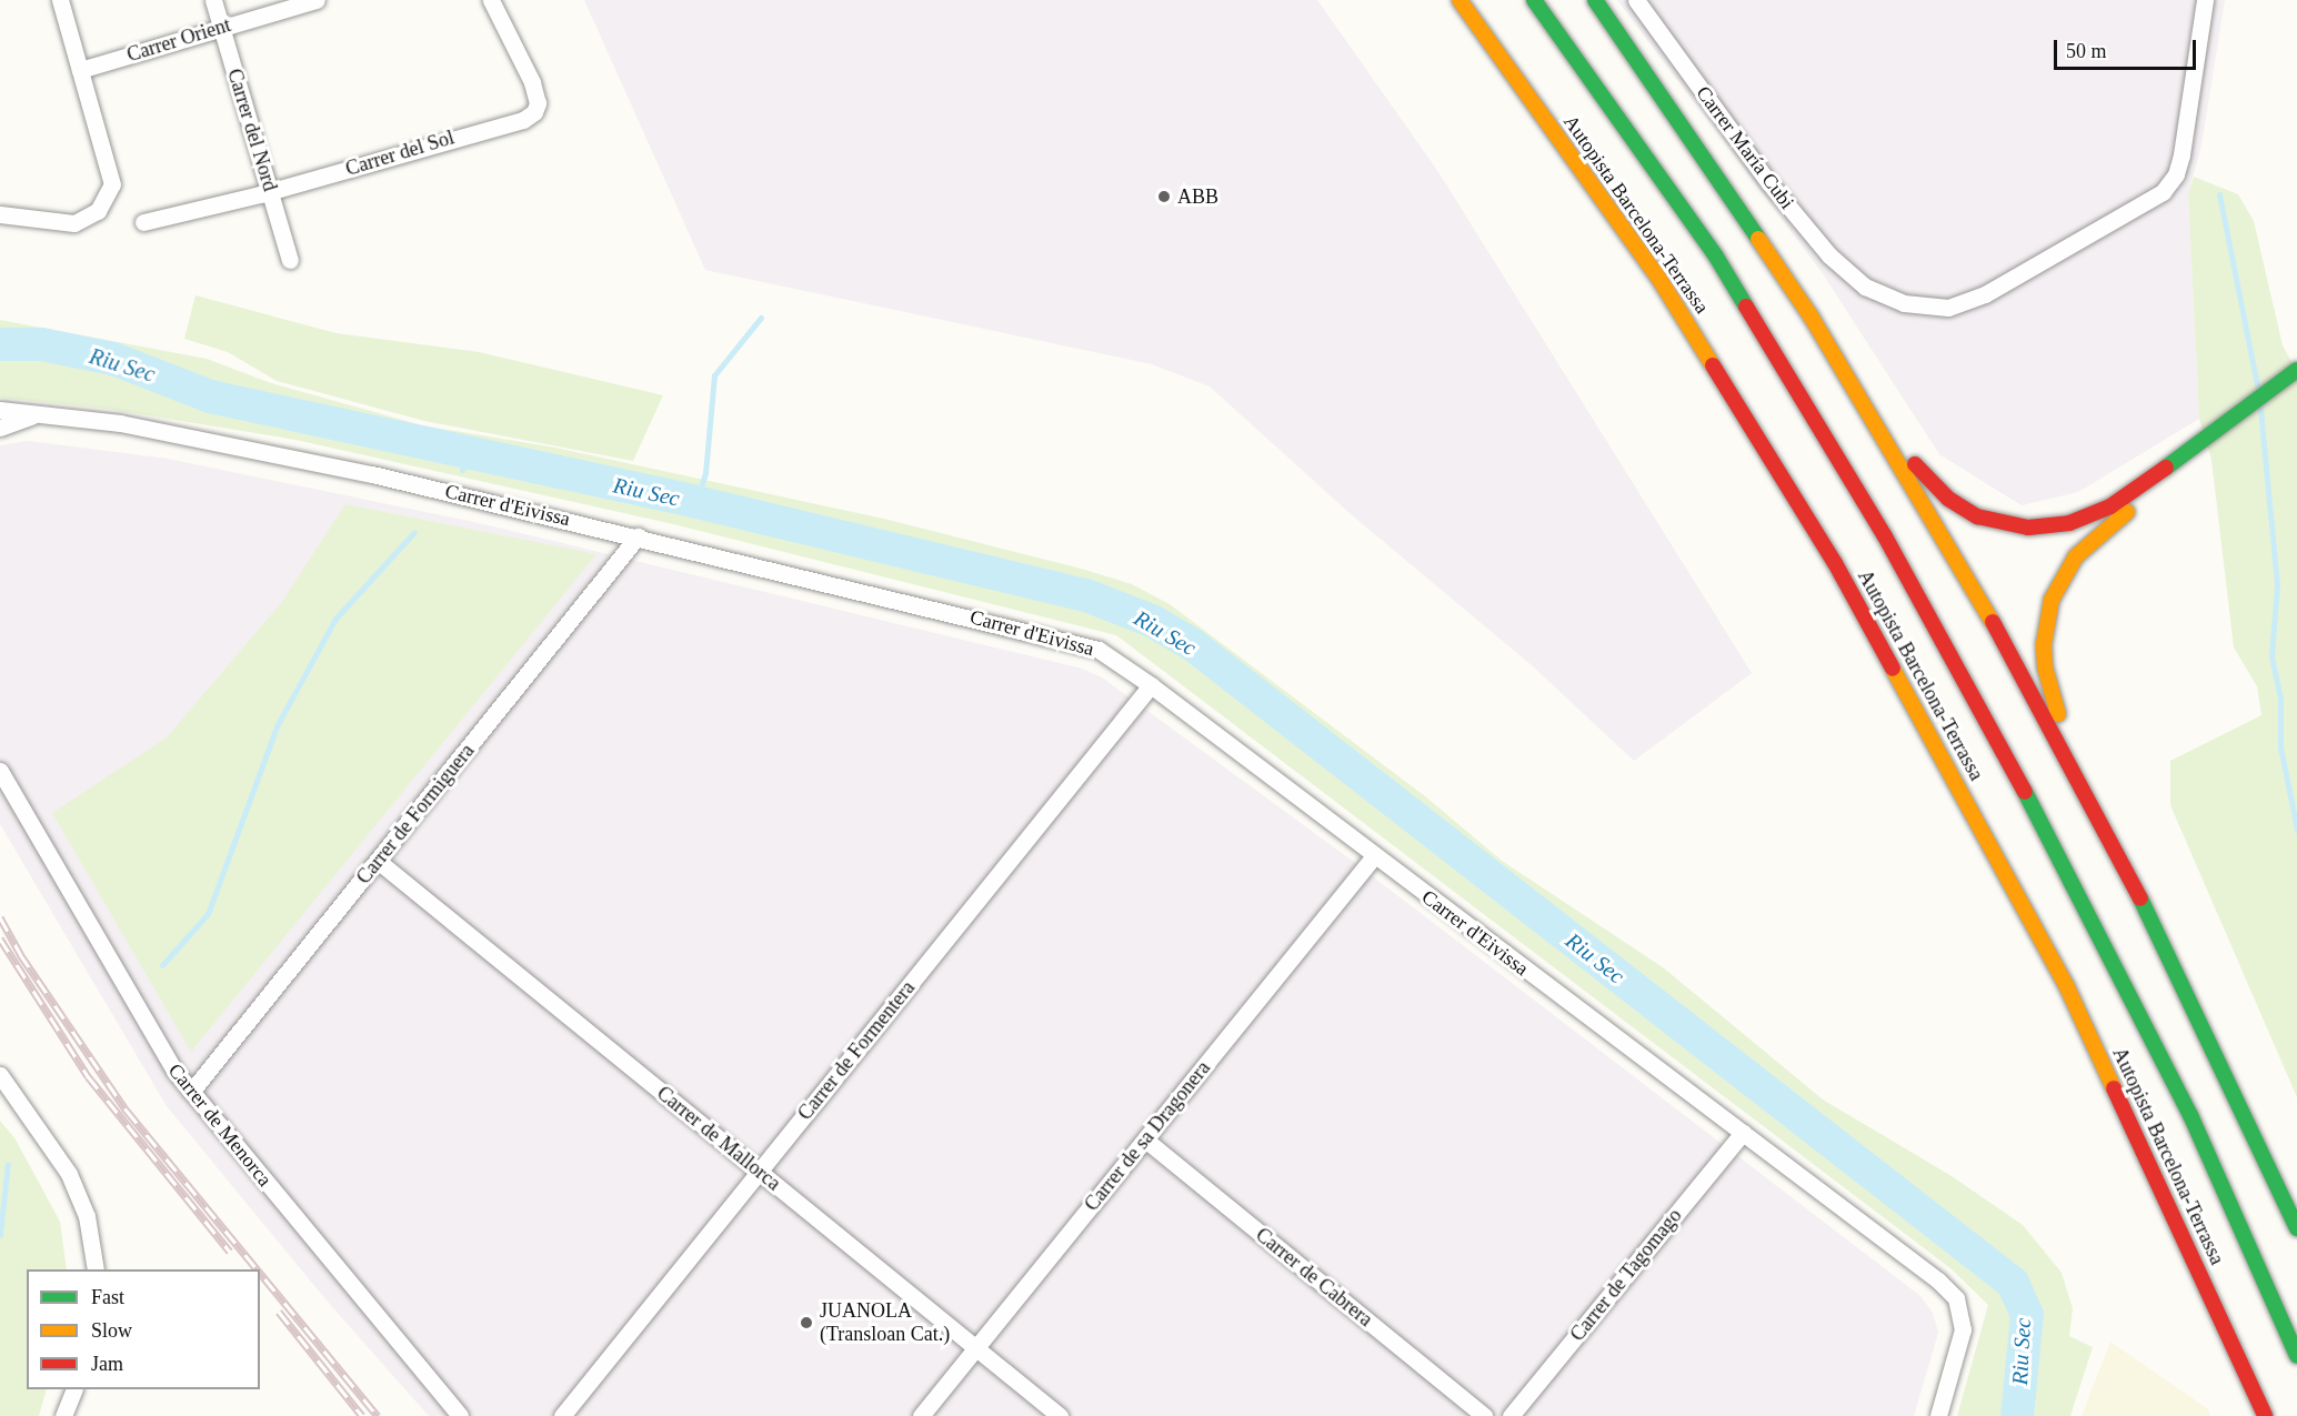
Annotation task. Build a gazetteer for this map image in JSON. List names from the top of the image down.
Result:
{
  "streets": {
    "highway": ["Autopista Barcelona-Terrassa"],
    "street": [
      "Carrer Orient",
      "Carrer del Nord",
      "Carrer María Cubi",
      "Carrer del Sol",
      "Carrer d'Eivissa",
      "Carrer de Formiguera",
      "Carrer de Formentera",
      "Carrer de Menorca",
      "Carrer de sa Dragonera",
      "Carrer de Mallorca",
      "Carrer de Tagomago",
      "Carrer de Cabrera"
    ]
  },
  "crossings": [
    ["Carrer Orient", "Carrer del Nord"],
    ["Carrer del Nord", "Carrer del Sol"],
    ["Carrer d'Eivissa", "Carrer de Formiguera"],
    ["Carrer d'Eivissa", "Carrer de Formentera"],
    ["Carrer d'Eivissa", "Carrer de sa Dragonera"],
    ["Carrer d'Eivissa", "Carrer de Tagomago"],
    ["Carrer de Formiguera", "Carrer de Menorca"],
    ["Carrer de Formiguera", "Carrer de Mallorca"],
    ["Carrer de Formentera", "Carrer de Mallorca"],
    ["Carrer de sa Dragonera", "Carrer de Mallorca"],
    ["Carrer de sa Dragonera", "Carrer de Cabrera"]
  ],
  "water": ["Riu Sec"],
  "places": ["ABB", "JUANOLA (Transloan Cat.)"],
  "legend": ["Fast", "Slow", "Jam"],
  "scale_bar": "50 m"
}
